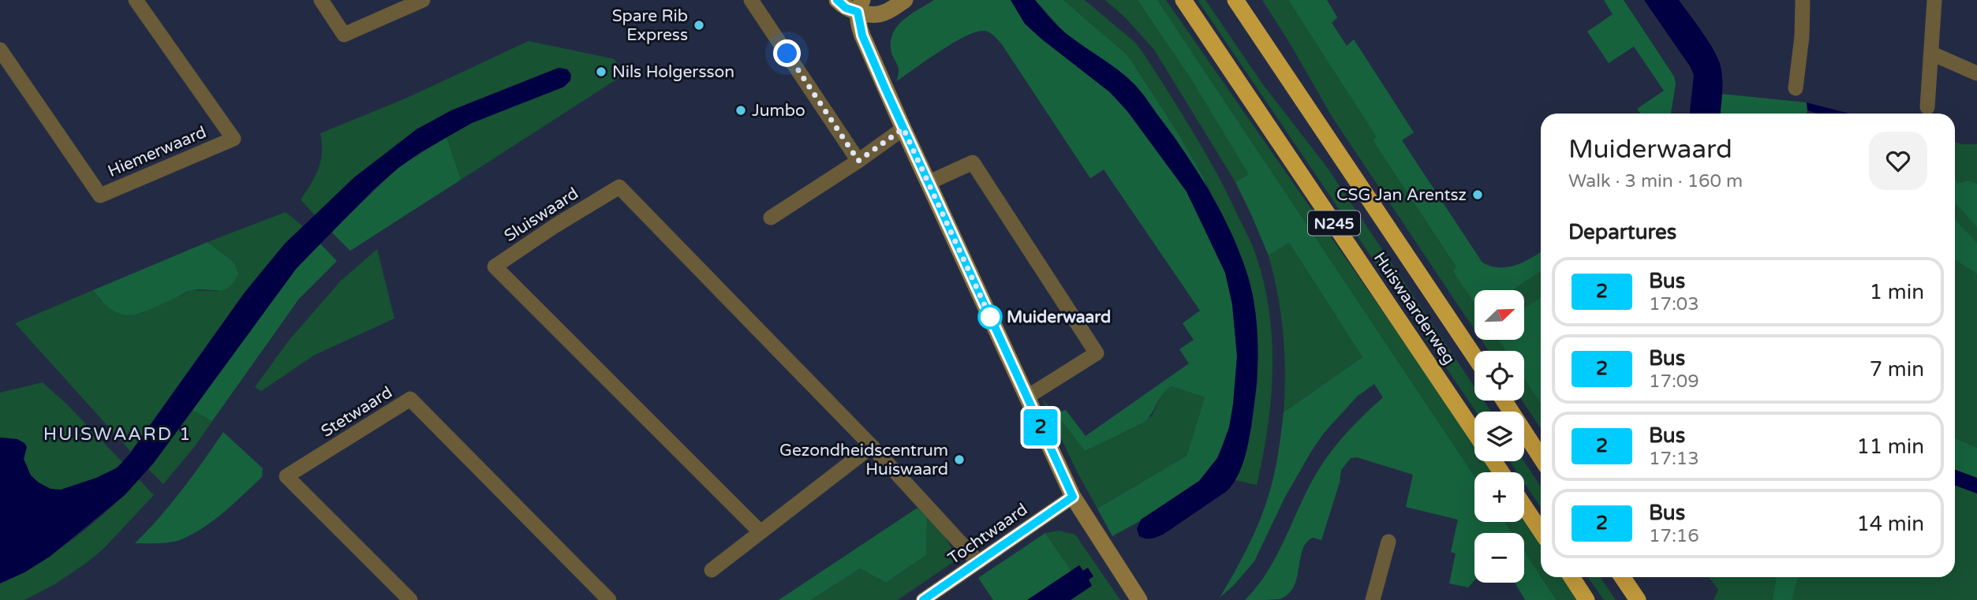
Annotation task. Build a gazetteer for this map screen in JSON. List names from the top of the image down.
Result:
{
  "streets": {
    "highway": ["N245", "Huiswaarderweg"],
    "street": [
      "Hiemerwaard",
      "Sluiswaard",
      "Stetwaard",
      "Tochtwaard"
    ]
  },
  "crossings": [
    ["Sluiswaard", "Tochtwaard"]
  ],
  "districts": ["HUISWAARD 1"],
  "places": [
    "Spare Rib Express",
    "Nils Holgersson",
    "Jumbo",
    "CSG Jan Arentsz",
    "Muiderwaard",
    "Gezondheidscentrum Huiswaard"
  ],
  "lines": ["bus line 2"],
  "north": "top right",
  "page": {
    "on_map": "2",
    "heading": [
      ["Muiderwaard", "Walk · 3 min · 160 m"],
      "Departures"
    ],
    "list": [
      {
        "mark": "2",
        "name": "Bus",
        "note": "17:03",
        "value": "1 min"
      },
      {
        "mark": "2",
        "name": "Bus",
        "note": "17:09",
        "value": "7 min"
      },
      {
        "mark": "2",
        "name": "Bus",
        "note": "17:13",
        "value": "11 min"
      },
      {
        "mark": "2",
        "name": "Bus",
        "note": "17:16",
        "value": "14 min"
      }
    ],
    "map_buttons": ["+", "−"]
  }
}
